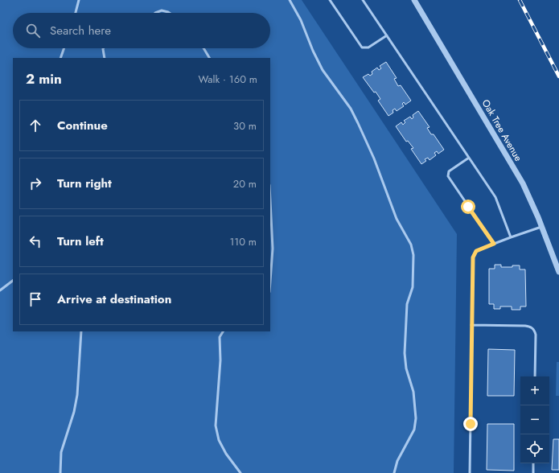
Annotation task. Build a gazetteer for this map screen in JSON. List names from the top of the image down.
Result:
{
  "streets": {
    "street": ["Oak Tree Avenue"]
  },
  "page": {
    "search": "Search here",
    "heading": ["2 min", "Walk · 160 m"],
    "list": [
      ["Continue", "30 m"],
      ["Turn right", "20 m"],
      ["Turn left", "110 m"],
      "Arrive at destination"
    ],
    "map_buttons": ["+", "−"]
  }
}
